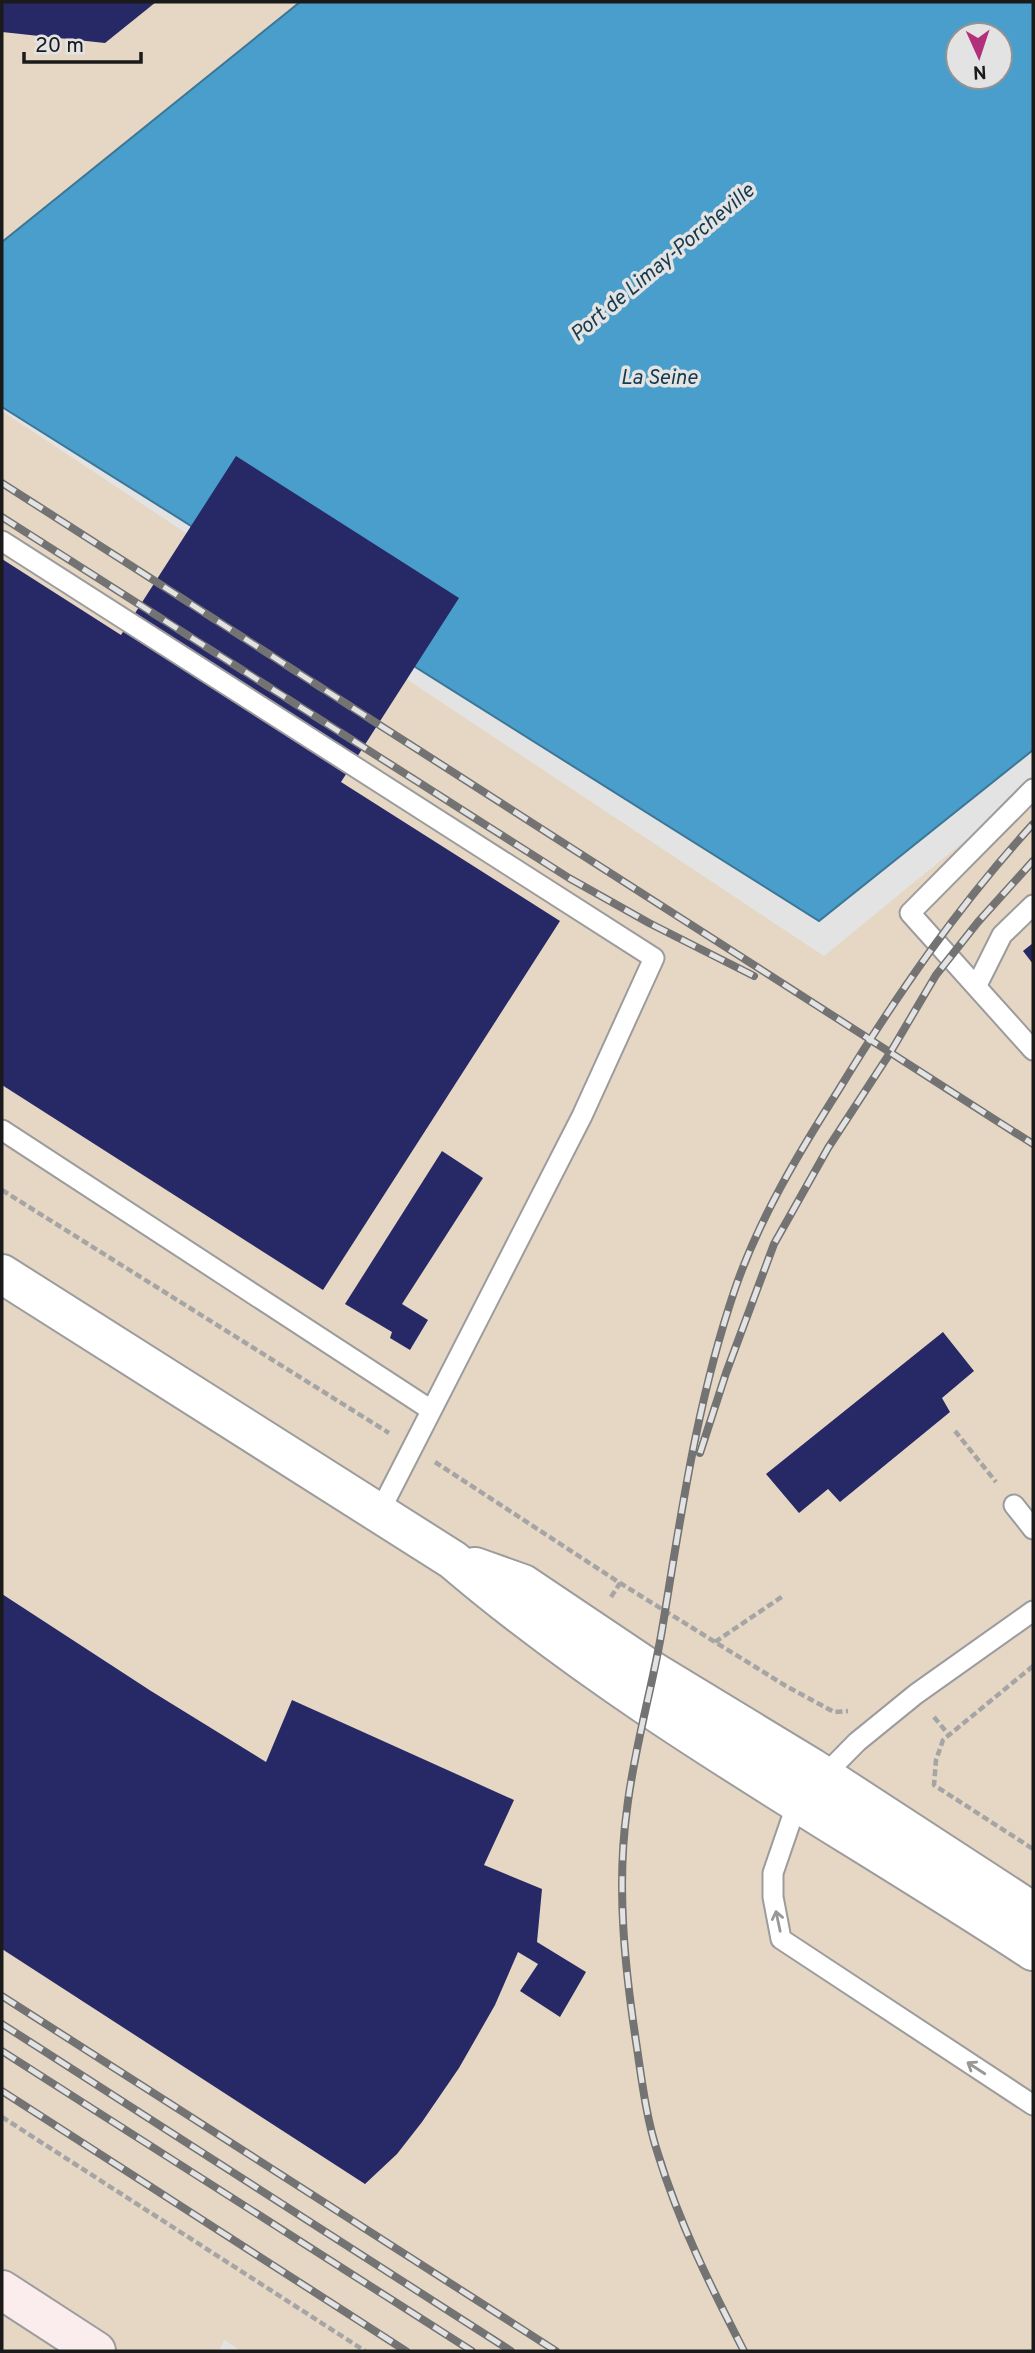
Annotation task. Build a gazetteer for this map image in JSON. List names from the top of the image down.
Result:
{
  "water": ["Port de Limay-Porcheville", "La Seine"],
  "scale_bar": "20 m",
  "north": "bottom"
}
